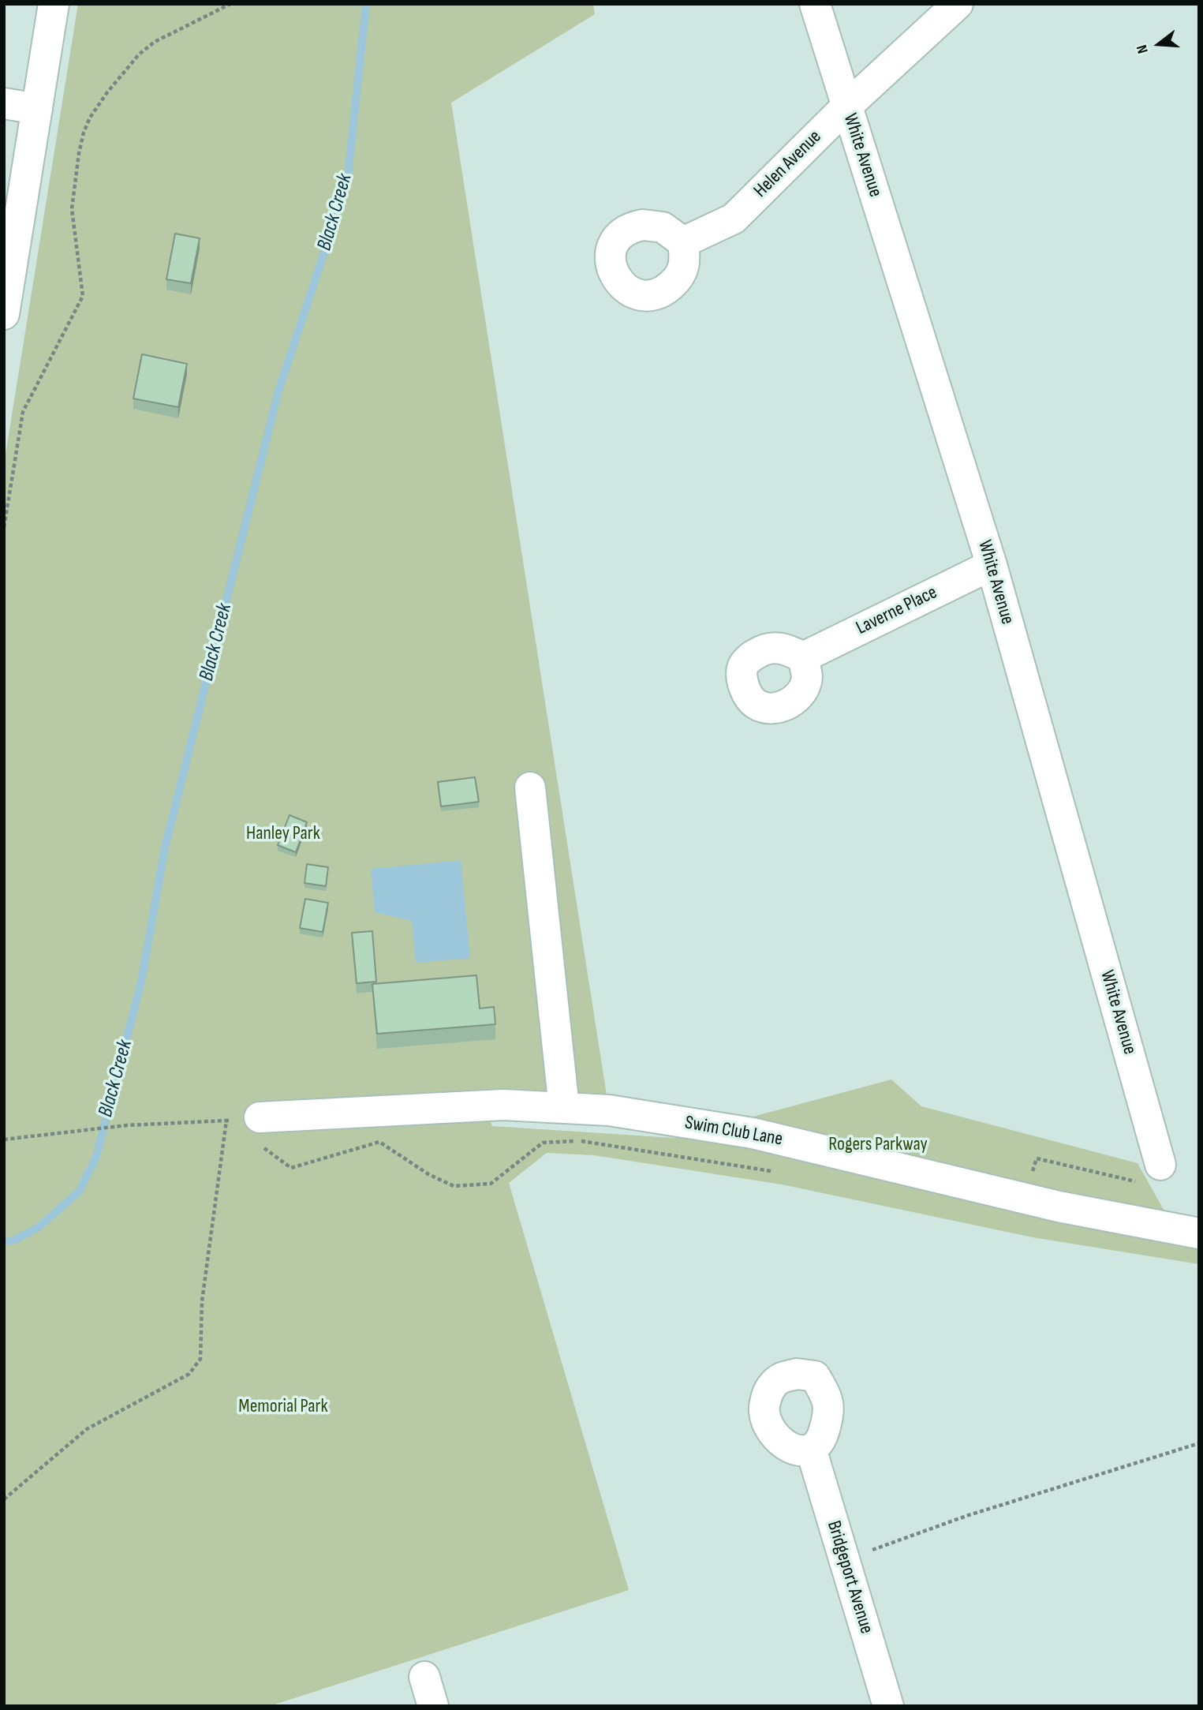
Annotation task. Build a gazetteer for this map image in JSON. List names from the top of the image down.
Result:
{
  "streets": {
    "street": [
      "White Avenue",
      "Helen Avenue",
      "Laverne Place",
      "Swim Club Lane",
      "Bridgeport Avenue"
    ]
  },
  "crossings": [
    ["White Avenue", "Helen Avenue"],
    ["White Avenue", "Laverne Place"]
  ],
  "water": ["Black Creek"],
  "parks": ["Hanley Park", "Rogers Parkway", "Memorial Park"],
  "north": "left"
}
